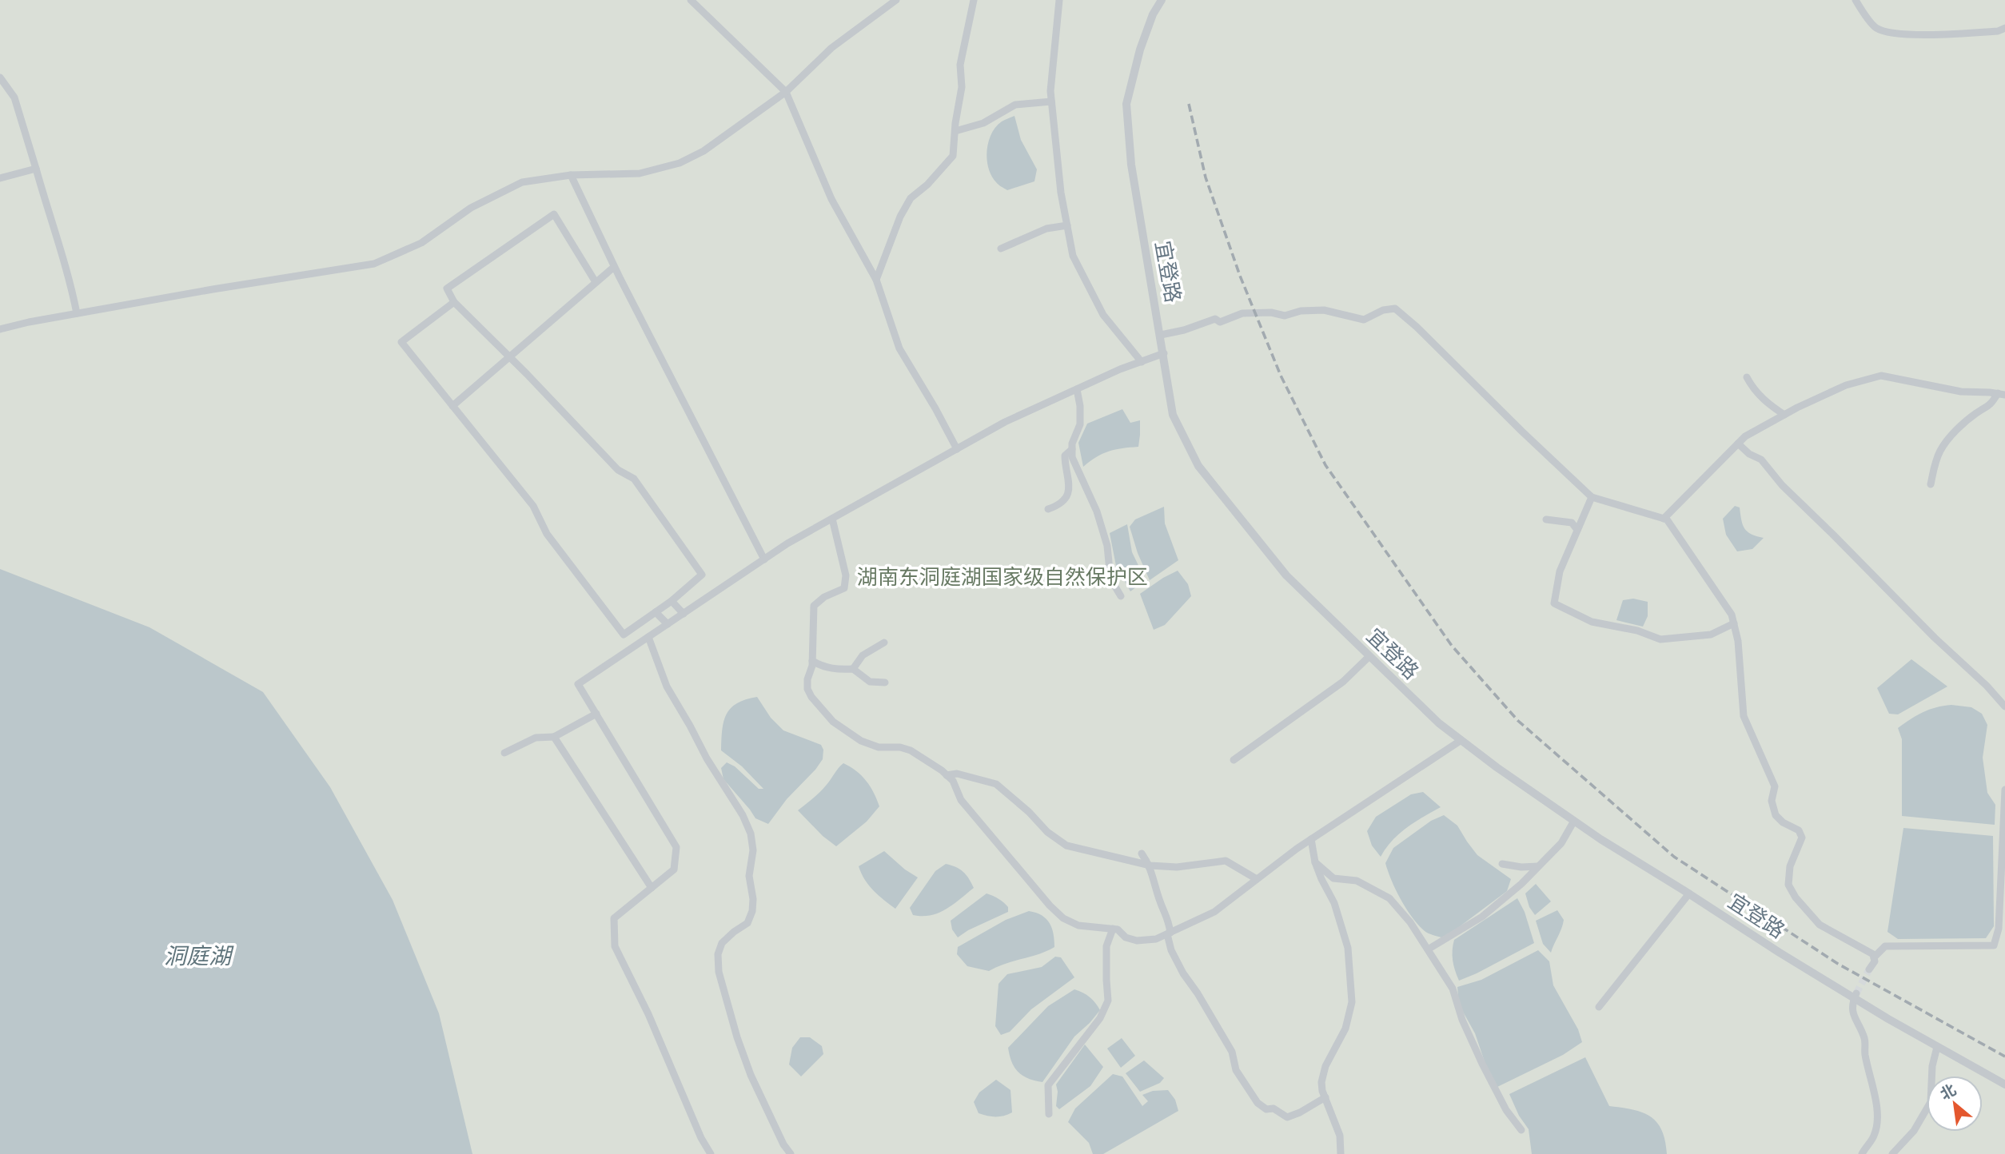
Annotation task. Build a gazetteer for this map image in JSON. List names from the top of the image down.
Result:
{
  "streets": {
    "street": ["宜登路"]
  },
  "water": ["洞庭湖"],
  "parks": ["湖南东洞庭湖国家级自然保护区"],
  "north": "top left"
}
